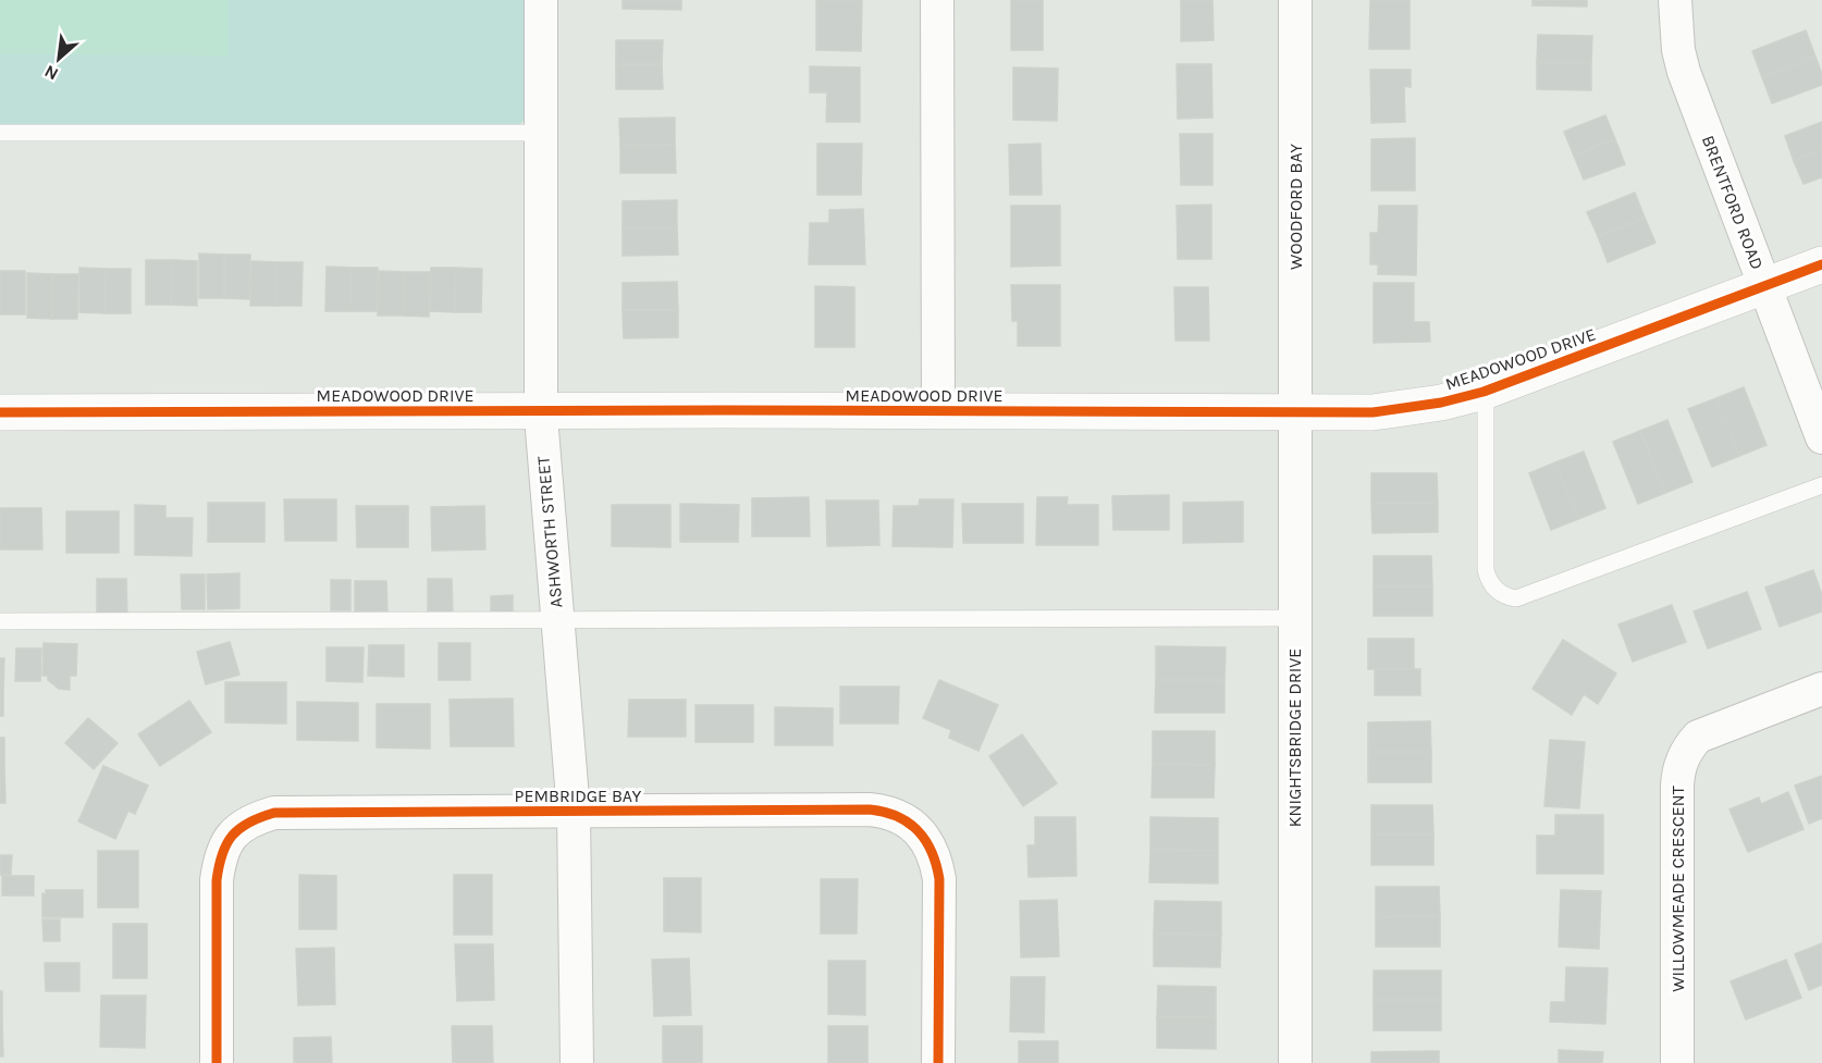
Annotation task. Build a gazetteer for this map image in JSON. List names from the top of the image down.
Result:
{
  "streets": {
    "street": [
      "BRENTFORD ROAD",
      "WOODFORD BAY",
      "MEADOWOOD DRIVE",
      "ASHWORTH STREET",
      "KNIGHTSBRIDGE DRIVE",
      "PEMBRIDGE BAY",
      "WILLOWMEADE CRESCENT"
    ]
  },
  "crossings": [
    ["BRENTFORD ROAD", "MEADOWOOD DRIVE"],
    ["WOODFORD BAY", "MEADOWOOD DRIVE"],
    ["WOODFORD BAY", "KNIGHTSBRIDGE DRIVE"],
    ["MEADOWOOD DRIVE", "ASHWORTH STREET"],
    ["MEADOWOOD DRIVE", "KNIGHTSBRIDGE DRIVE"],
    ["ASHWORTH STREET", "PEMBRIDGE BAY"]
  ],
  "north": "bottom left"
}
